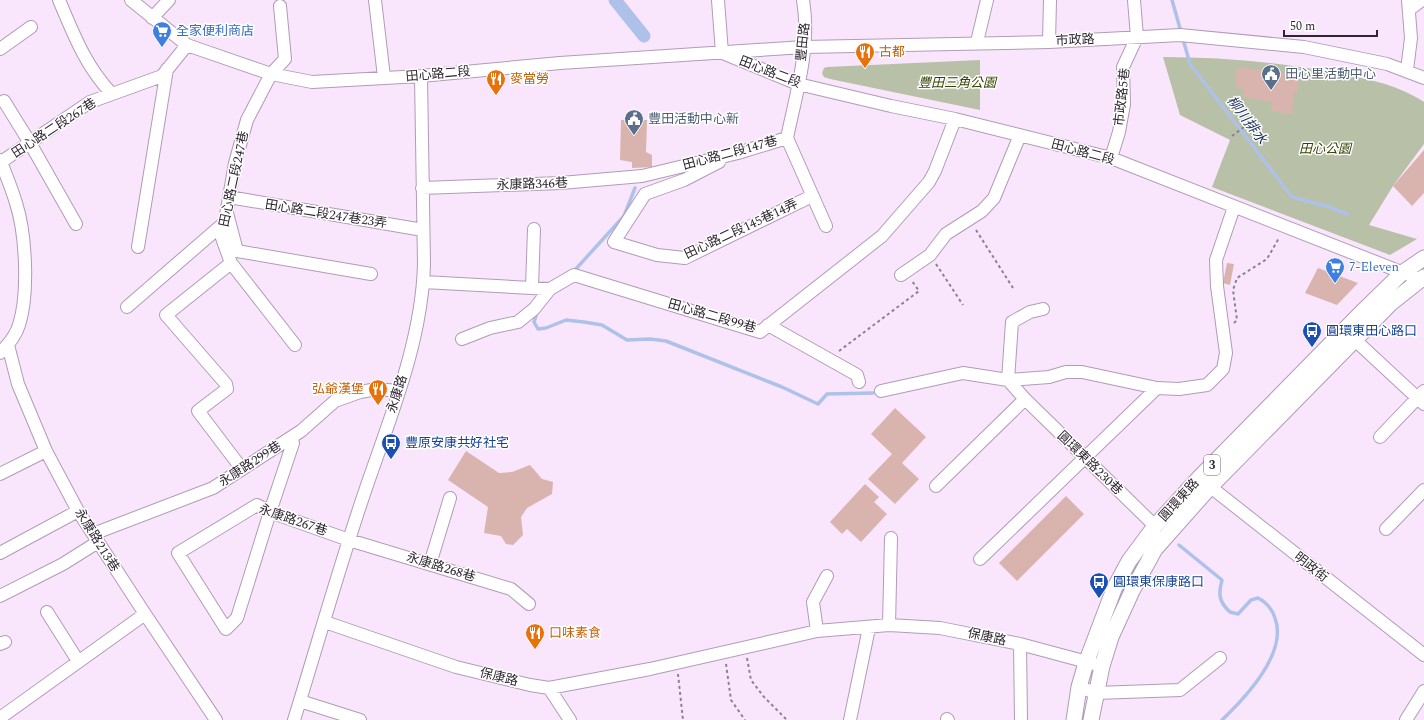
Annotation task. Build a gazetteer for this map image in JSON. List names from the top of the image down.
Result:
{
  "streets": {
    "main road": ["3", "圓環東路"],
    "street": [
      "市政路",
      "豐田路",
      "田心路二段",
      "市政路5巷",
      "田心路二段267巷",
      "田心路二段147巷",
      "田心路二段247巷",
      "永康路346巷",
      "田心路二段247巷23弄",
      "田心路二段145巷14弄",
      "田心路二段99巷",
      "永康路",
      "圓環東路230巷",
      "永康路299巷",
      "永康路267巷",
      "永康路213巷",
      "永康路268巷",
      "明政街",
      "保康路"
    ]
  },
  "crossings": [
    ["市政路", "豐田路"],
    ["市政路", "田心路二段"],
    ["市政路", "市政路5巷"],
    ["豐田路", "田心路二段"],
    ["豐田路", "田心路二段147巷"],
    ["田心路二段", "市政路5巷"],
    ["田心路二段", "田心路二段267巷"],
    ["田心路二段", "田心路二段147巷"],
    ["田心路二段", "田心路二段247巷"],
    ["田心路二段", "田心路二段99巷"],
    ["田心路二段", "永康路"],
    ["田心路二段", "圓環東路"],
    ["田心路二段147巷", "永康路346巷"],
    ["田心路二段147巷", "田心路二段145巷14弄"],
    ["田心路二段247巷", "田心路二段247巷23弄"],
    ["永康路346巷", "永康路"],
    ["田心路二段247巷23弄", "永康路"],
    ["永康路", "永康路299巷"],
    ["永康路", "永康路267巷"],
    ["永康路", "永康路268巷"],
    ["永康路", "保康路"],
    ["圓環東路230巷", "圓環東路"],
    ["永康路299巷", "永康路213巷"],
    ["圓環東路", "明政街"],
    ["圓環東路", "保康路"],
    ["永康路267巷", "永康路268巷"]
  ],
  "water": ["柳川排水"],
  "parks": ["豐田三角公園", "田心公園"],
  "places": {
    "supermarket": ["全家便利商店", "7-Eleven"],
    "restaurant": [
      "古都",
      "麥當勞",
      "弘爺漢堡",
      "口味素食"
    ],
    "public building": ["田心里活動中心", "豐田活動中心新"],
    "bus stop": ["圓環東田心路口", "豐原安康共好社宅", "圓環東保康路口"]
  },
  "scale_bar": "50 m"
}
